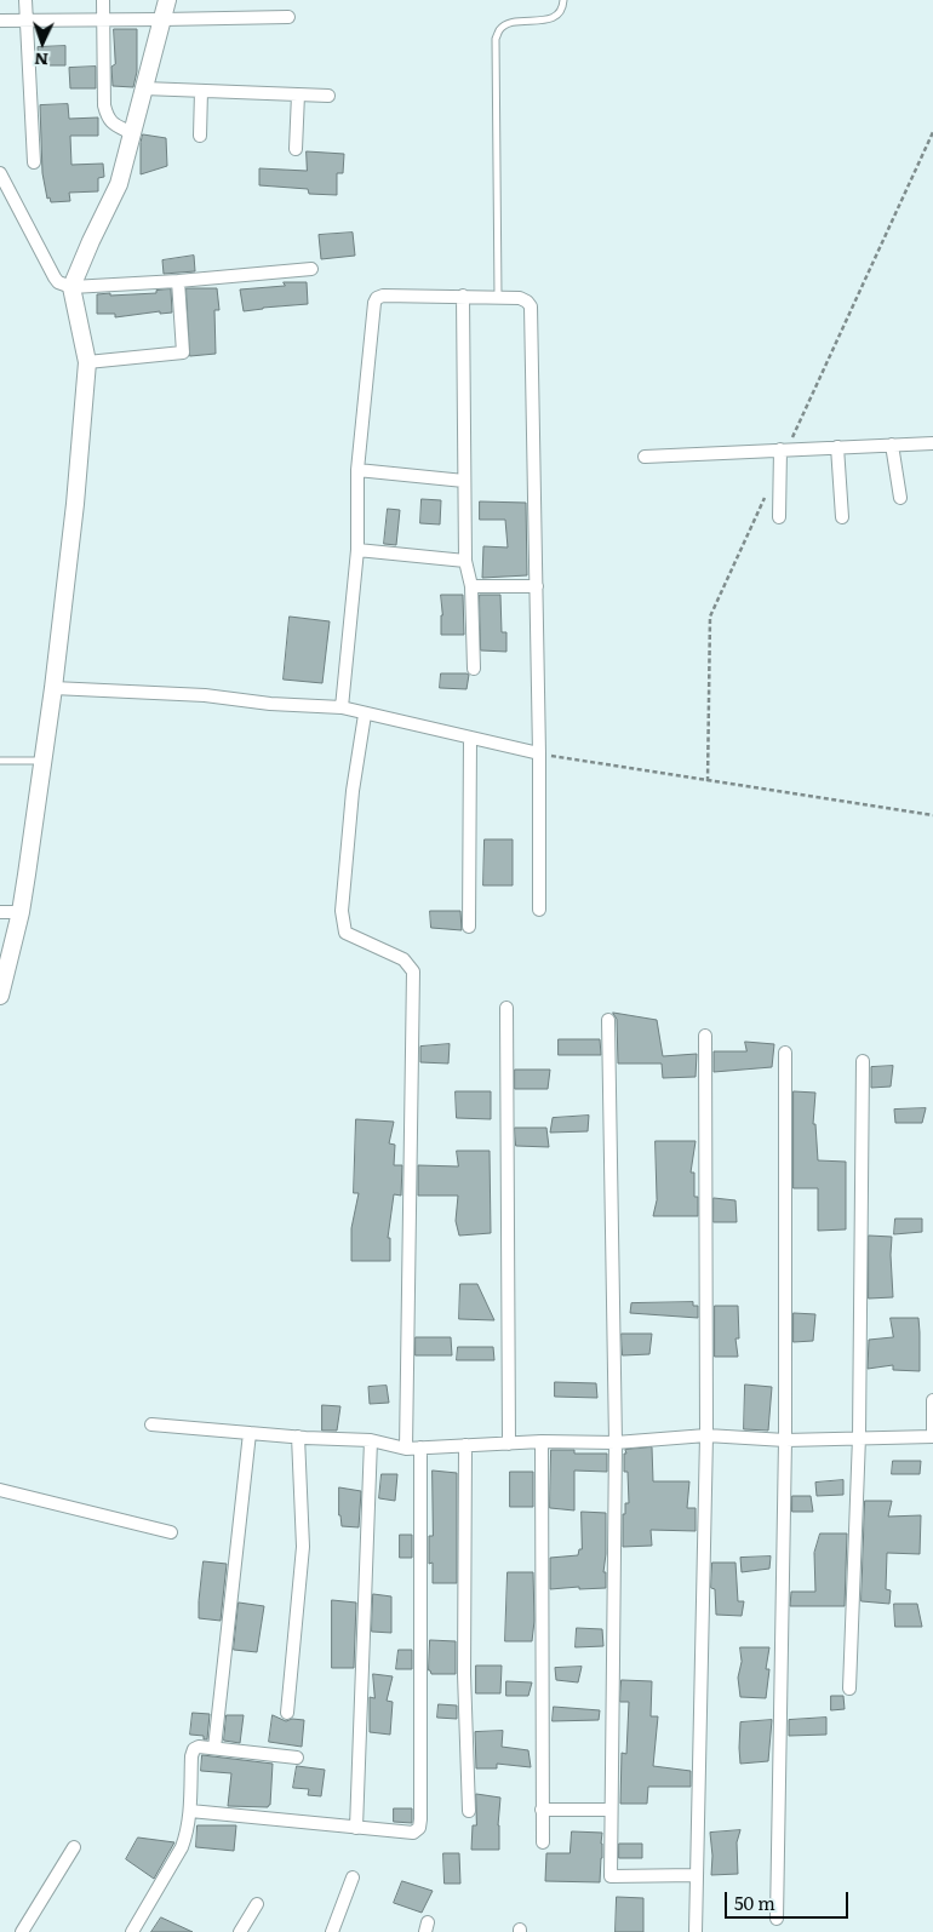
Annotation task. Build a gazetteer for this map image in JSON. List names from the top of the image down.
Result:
{
  "scale_bar": "50 m",
  "north": "bottom"
}
